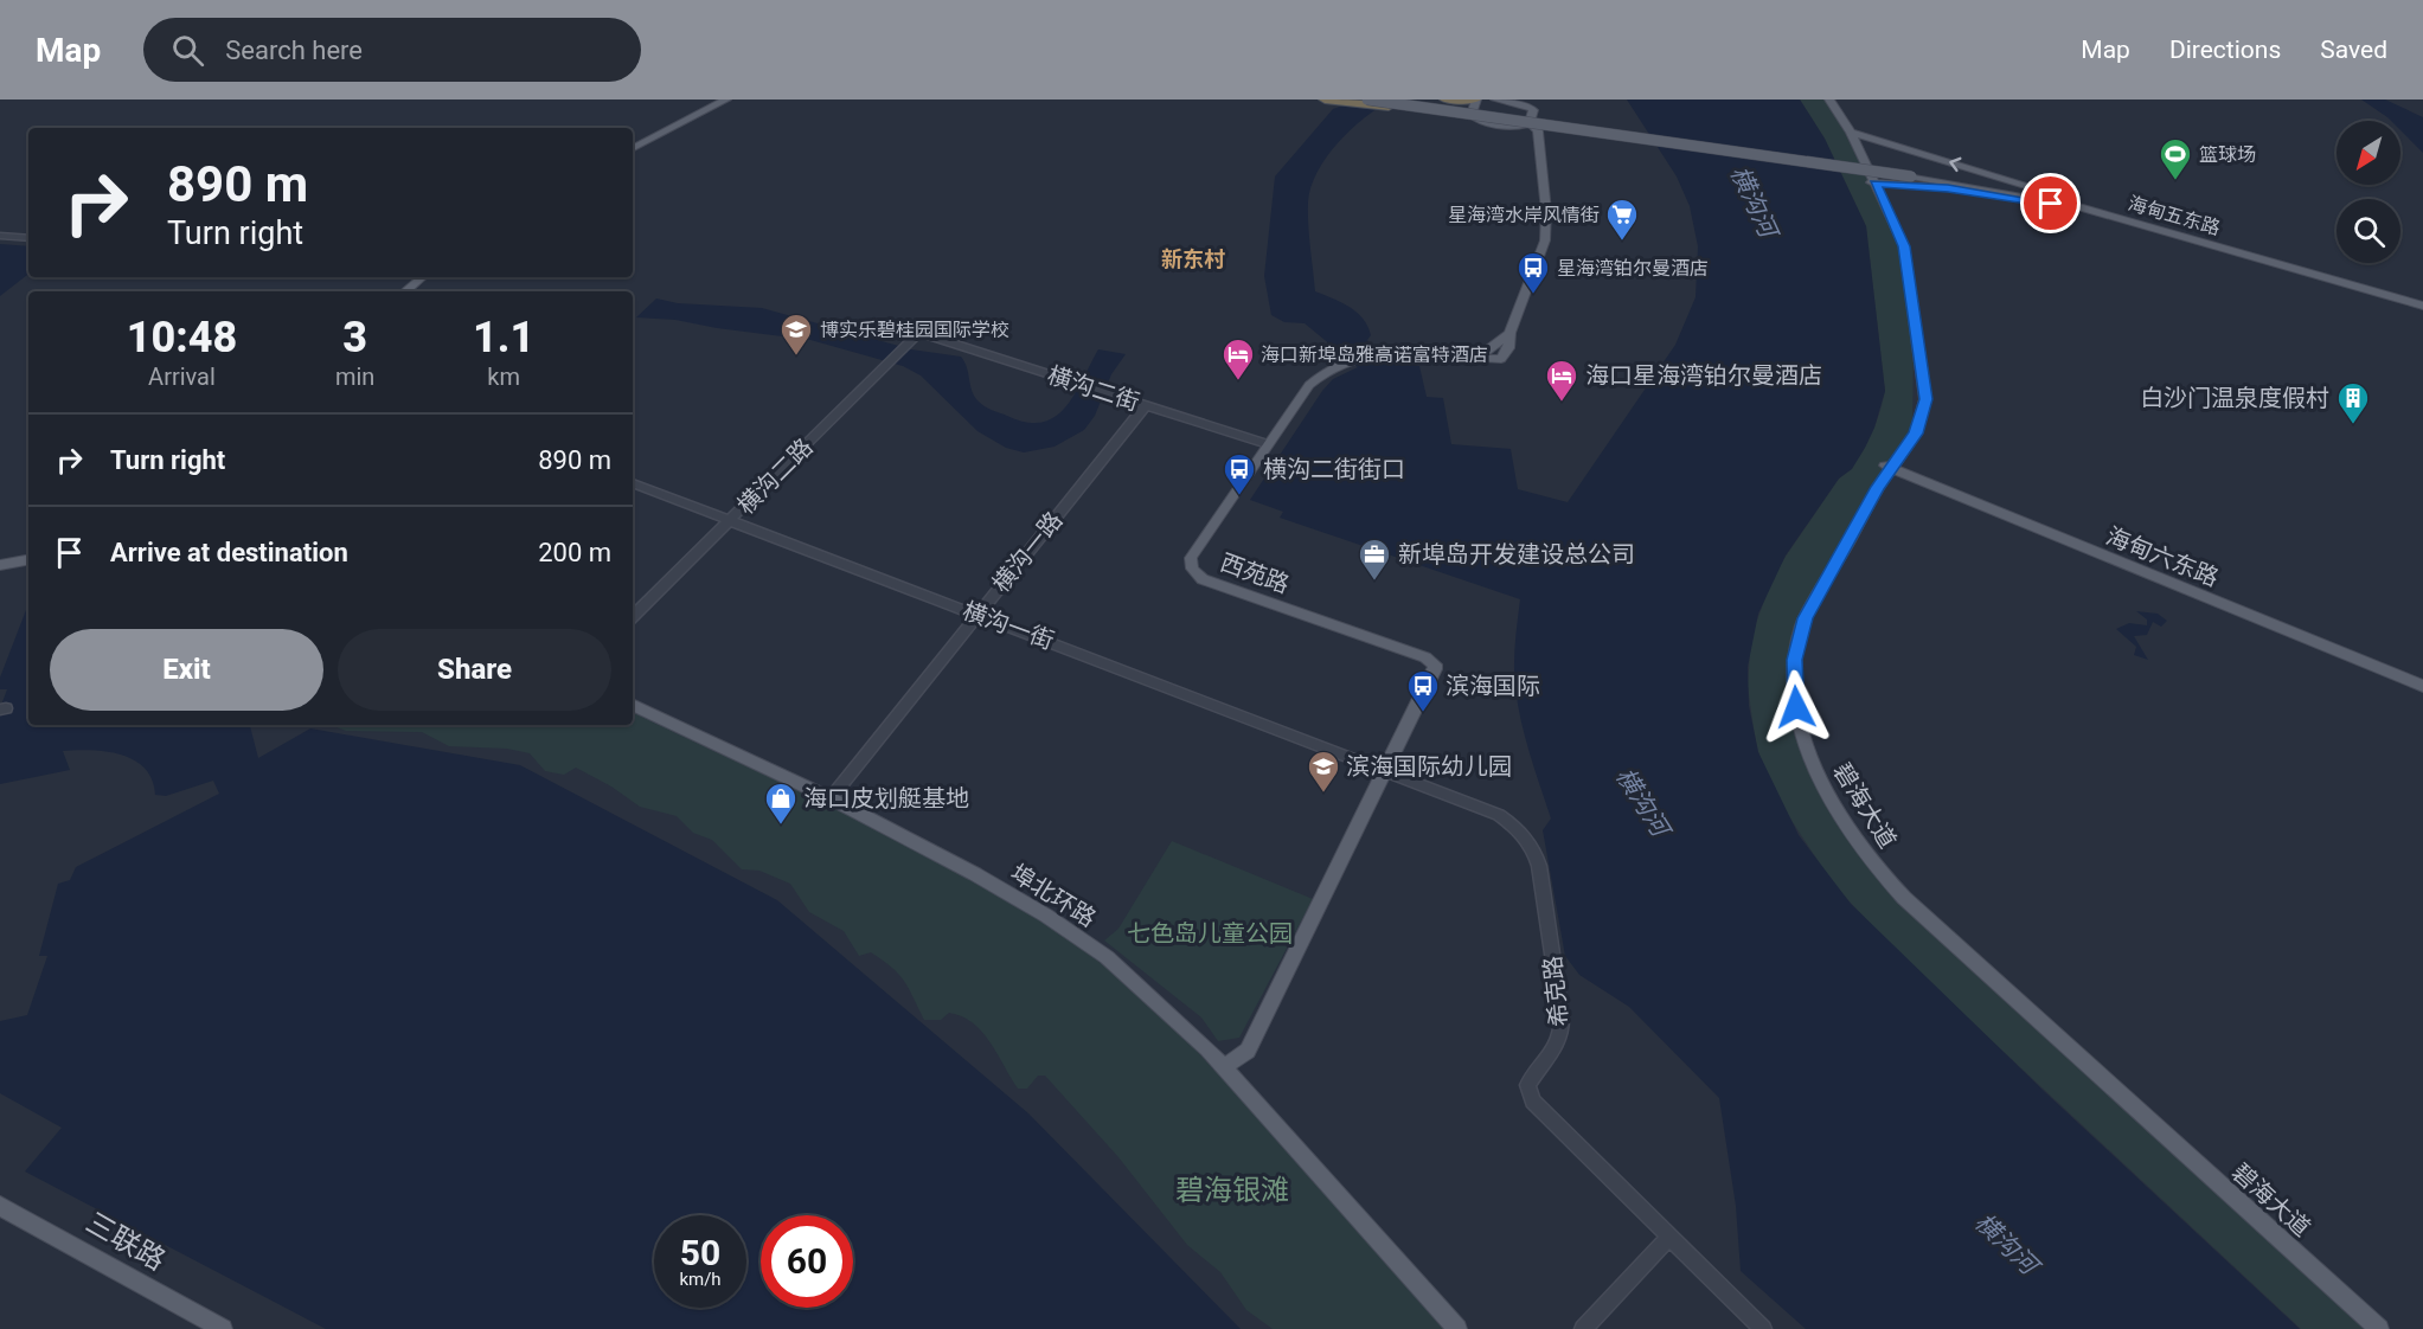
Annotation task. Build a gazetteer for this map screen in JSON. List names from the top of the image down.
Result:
{
  "streets": {
    "main road": [
      "海甸五东路",
      "海甸六东路",
      "西苑路",
      "碧海大道",
      "埠北环路",
      "三联路"
    ],
    "street": [
      "横沟二街",
      "横沟二路",
      "横沟一路",
      "横沟一街",
      "希克路"
    ]
  },
  "crossings": [
    ["横沟二街", "横沟二路"],
    ["横沟二街", "横沟一路"],
    ["横沟二街", "西苑路"],
    ["横沟二路", "横沟一街"],
    ["横沟一路", "横沟一街"],
    ["横沟一路", "埠北环路"],
    ["海甸六东路", "碧海大道"],
    ["西苑路", "横沟一街"],
    ["西苑路", "埠北环路"],
    ["西苑路", "希克路"],
    ["横沟一街", "希克路"]
  ],
  "districts": ["新东村"],
  "water": ["横沟河"],
  "parks": ["七色岛儿童公园", "碧海银滩"],
  "places": {
    "sports": ["篮球场"],
    "supermarket": ["星海湾水岸风情街"],
    "bus stop": ["星海湾铂尔曼酒店", "横沟二街街口", "滨海国际"],
    "school or university": ["博实乐碧桂园国际学校", "滨海国际幼儿园"],
    "hotel": ["海口新埠岛雅高诺富特酒店", "海口星海湾铂尔曼酒店"],
    "building": ["白沙门温泉度假村"],
    "office": ["新埠岛开发建设总公司"],
    "shop": ["海口皮划艇基地"]
  },
  "north": "bottom left",
  "page": {
    "header": "Map",
    "search": "Search here",
    "nav": ["Map", "Directions", "Saved"],
    "turn": ["890 m", "Turn right"],
    "eta": [
      "10:48",
      "Arrival",
      "3",
      "min",
      "1.1",
      "km"
    ],
    "list": [
      {
        "name": "Turn right",
        "value": "890 m"
      },
      {
        "name": "Arrive at destination",
        "value": "200 m"
      }
    ],
    "buttons": ["Exit", "Share"],
    "speed": "50 km/h",
    "limit": "60"
  }
}
